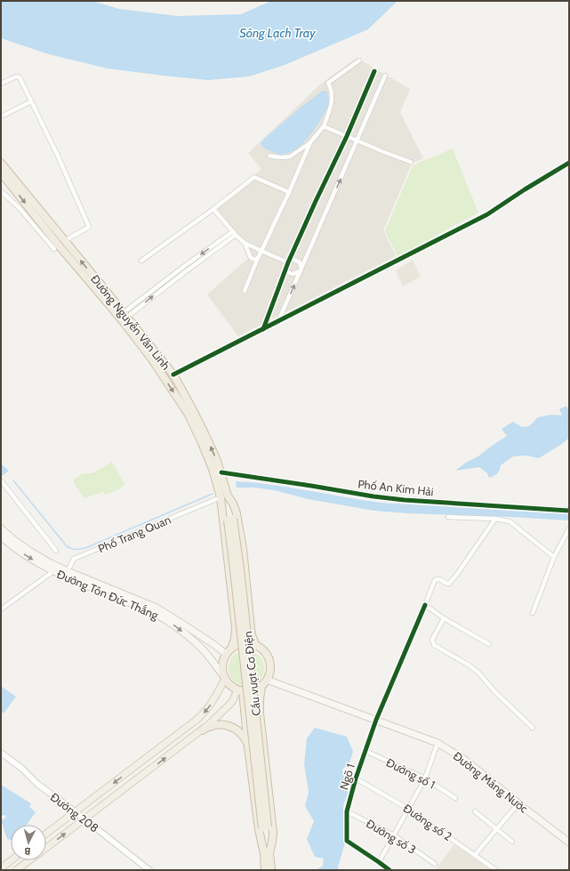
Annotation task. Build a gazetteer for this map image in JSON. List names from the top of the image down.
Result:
{
  "streets": {
    "highway": ["Đường Nguyễn Văn Linh", "Cầu vượt Cơ Điện"],
    "main road": ["Đường Tôn Đức Thắng", "Đường Máng Nước"],
    "street": [
      "Phố An Kim Hải",
      "Phố Trang Quan",
      "Đường số 1",
      "Ngõ 1",
      "Đường 208",
      "Đường số 2",
      "Đường số 3"
    ]
  },
  "crossings": [
    ["Đường Nguyễn Văn Linh", "Phố An Kim Hải"],
    ["Đường Nguyễn Văn Linh", "Phố Trang Quan"],
    ["Đường Nguyễn Văn Linh", "Đường Tôn Đức Thắng"],
    ["Đường Nguyễn Văn Linh", "Cầu vượt Cơ Điện"],
    ["Đường Nguyễn Văn Linh", "Đường Máng Nước"],
    ["Phố Trang Quan", "Đường Tôn Đức Thắng"],
    ["Phố Trang Quan", "Cầu vượt Cơ Điện"],
    ["Đường Tôn Đức Thắng", "Đường Máng Nước"],
    ["Đường số 1", "Ngõ 1"],
    ["Ngõ 1", "Đường Máng Nước"],
    ["Ngõ 1", "Đường số 2"],
    ["Ngõ 1", "Đường số 3"]
  ],
  "water": ["Sông Lạch Tray"],
  "north": "bottom"
}
